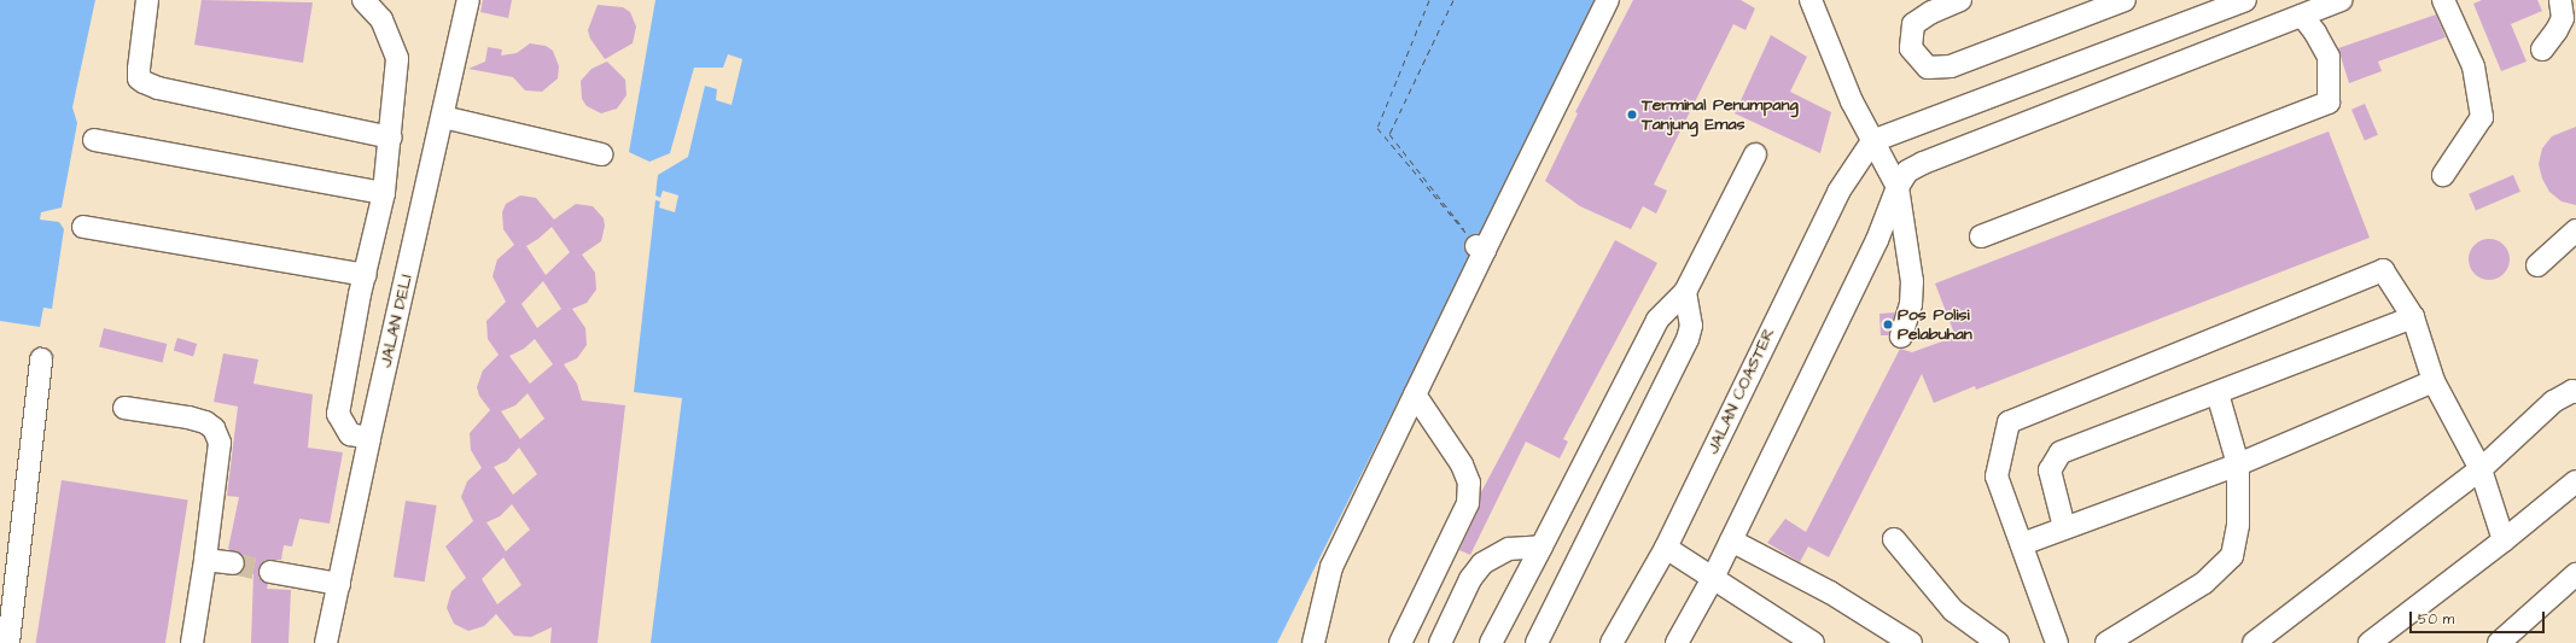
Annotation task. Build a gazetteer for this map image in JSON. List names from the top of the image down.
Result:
{
  "streets": {
    "lane": ["JALAN DELI", "JALAN COASTER"]
  },
  "places": ["Terminal Penumpang Tanjung Emas", "Pos Polisi Pelabuhan"],
  "scale_bar": "50 m"
}
